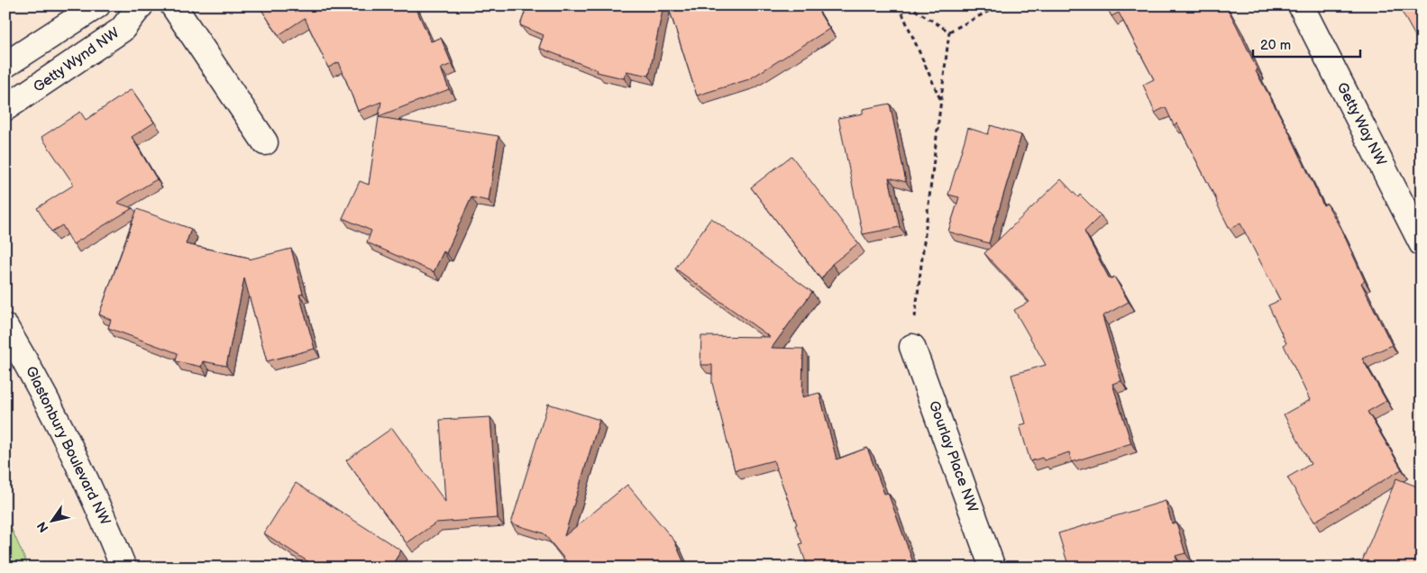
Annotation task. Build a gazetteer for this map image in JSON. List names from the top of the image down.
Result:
{
  "streets": {
    "street": [
      "Getty Wynd NW",
      "Getty Way NW",
      "Glastonbury Boulevard NW",
      "Gourlay Place NW"
    ]
  },
  "scale_bar": "20 m",
  "north": "bottom left"
}
